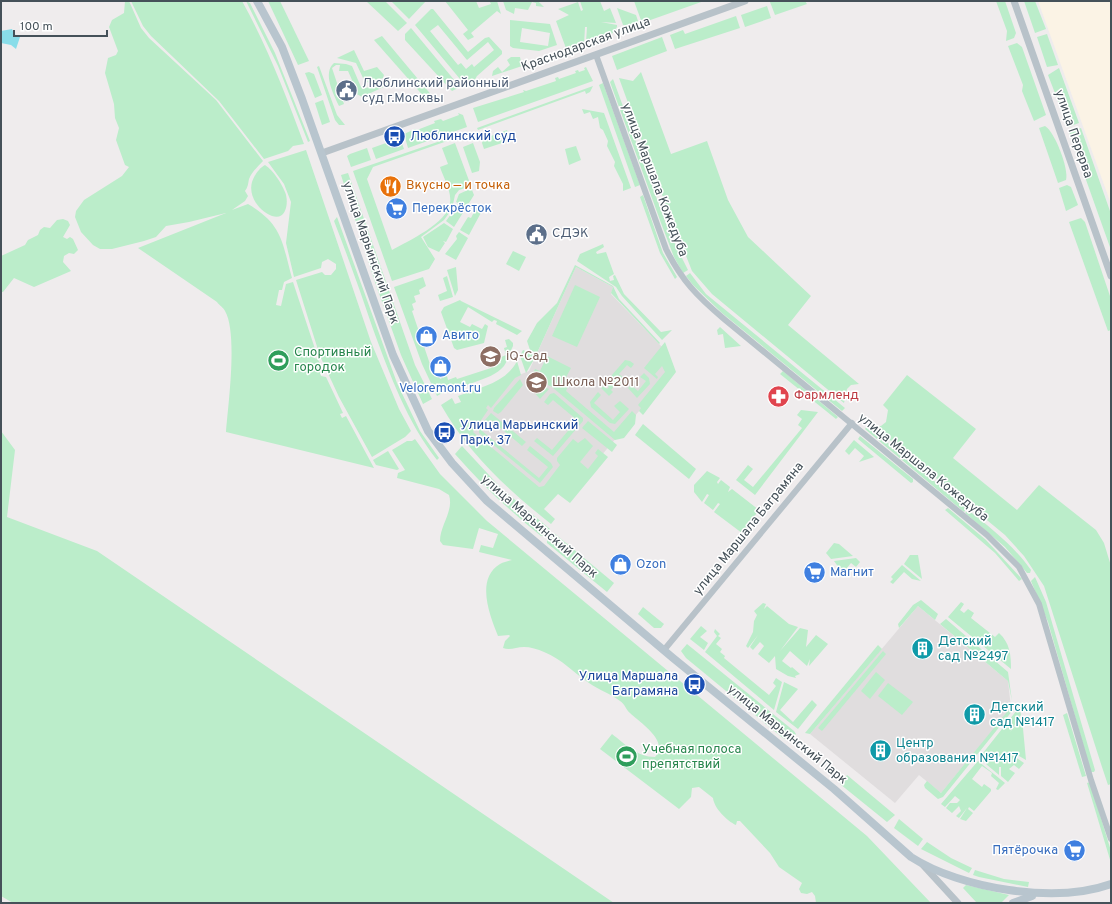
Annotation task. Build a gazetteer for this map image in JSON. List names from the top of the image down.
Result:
{
  "streets": {
    "main road": ["улица Марьинский Парк"],
    "street": [
      "Краснодарская улица",
      "улица Перерва",
      "улица Маршала Кожедуба",
      "улица Маршала Баграмяна"
    ]
  },
  "crossings": [
    ["Краснодарская улица", "улица Маршала Кожедуба"],
    ["Краснодарская улица", "улица Марьинский Парк"],
    ["улица Маршала Кожедуба", "улица Маршала Баграмяна"],
    ["улица Марьинский Парк", "улица Маршала Баграмяна"]
  ],
  "places": {
    "public building": ["Люблинский районный суд г.Москвы", "СДЭК"],
    "bus stop": ["Люблинский суд", "Улица Марьинский Парк, 37", "Улица Маршала Баграмяна"],
    "restaurant": ["Вкусно — и точка"],
    "supermarket": ["Перекрёсток", "Магнит", "Пятёрочка"],
    "shop": ["Авито", "Veloremont.ru", "Ozon"],
    "school or university": ["iQ-Сад", "Школа №2011"],
    "sports": ["Спортивный городок", "Учебная полоса препятствий"],
    "pharmacy": ["Фармленд"],
    "building": ["Детский сад №2497", "Детский сад №1417", "Центр образования №1417"]
  },
  "scale_bar": "100 m"
}
